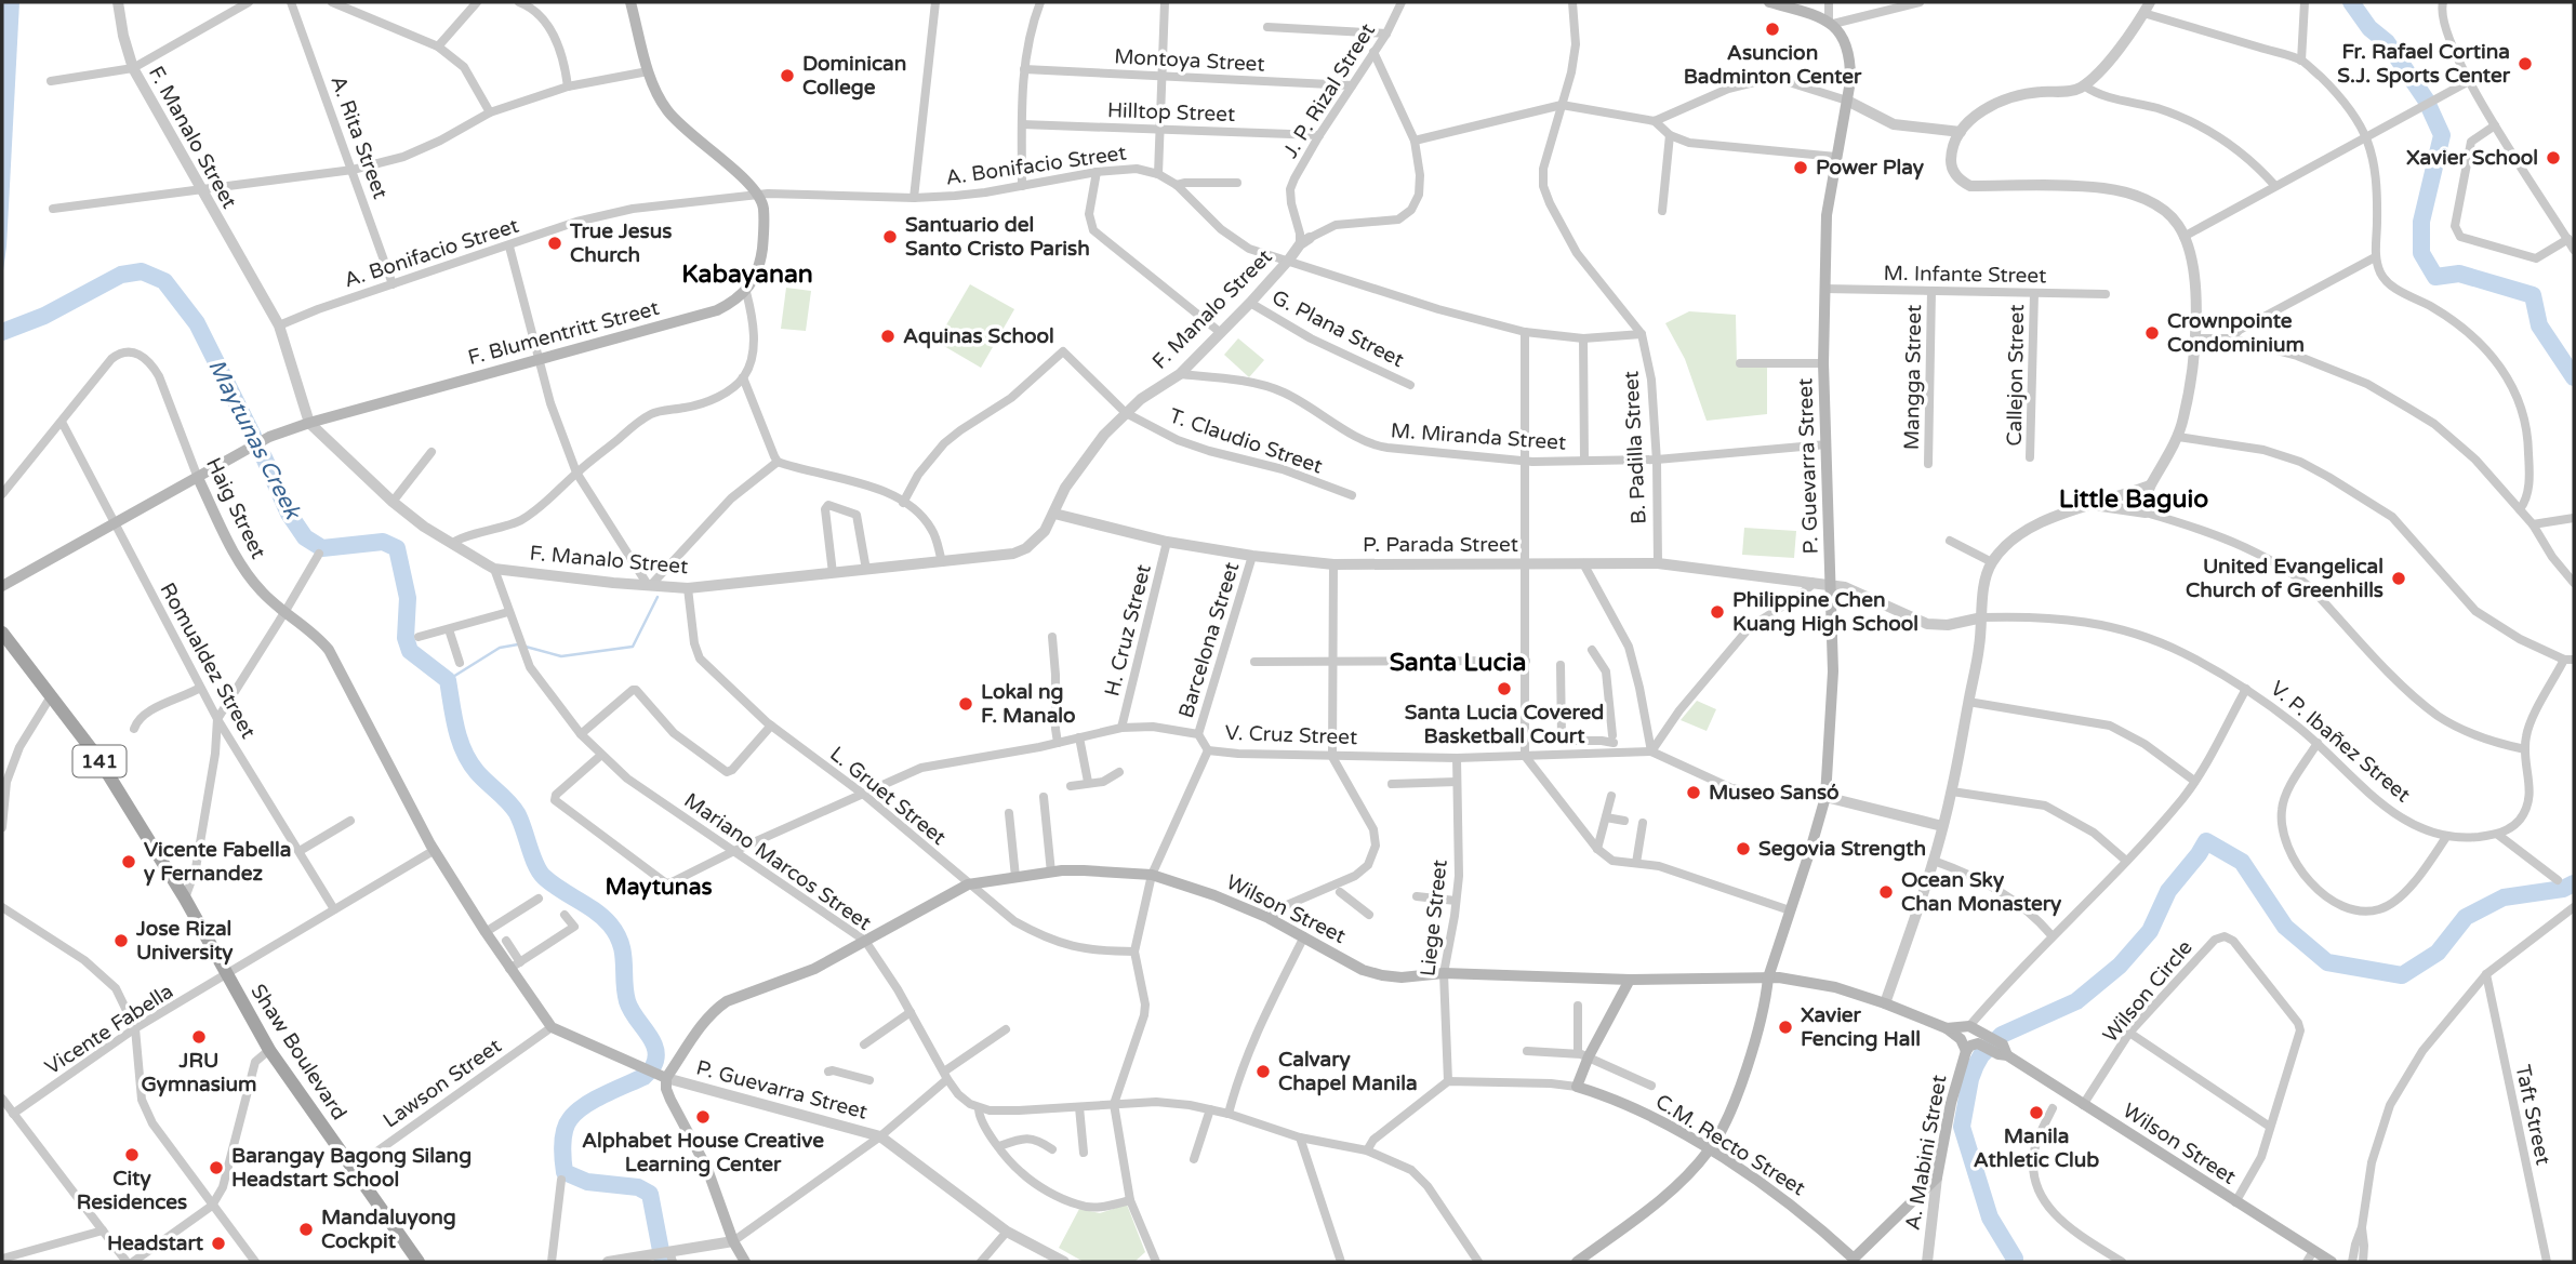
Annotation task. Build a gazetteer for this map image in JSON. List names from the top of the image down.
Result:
{
  "streets": {
    "main road": [
      "F. Blumentritt Street",
      "P. Guevarra Street",
      "Haig Street",
      "141",
      "Wilson Street",
      "Shaw Boulevard",
      "C.M. Recto Street",
      "A. Mabini Street"
    ],
    "street": [
      "Montoya Street",
      "J. P. Rizal Street",
      "Hilltop Street",
      "F. Manalo Street",
      "A. Rita Street",
      "A. Bonifacio Street",
      "M. Infante Street",
      "G. Plana Street",
      "Callejon Street",
      "Mangga Street",
      "M. Miranda Street",
      "T. Claudio Street",
      "B. Padilla Street",
      "P. Parada Street",
      "H. Cruz Street",
      "Barcelona Street",
      "Romualdez Street",
      "V. Cruz Street",
      "V. P. Ibañez Street",
      "L. Gruet Street",
      "Mariano Marcos Street",
      "Liege Street",
      "Wilson Circle",
      "Vicente Fabella",
      "Lawson Street",
      "Taft Street"
    ]
  },
  "crossings": [
    ["Montoya Street", "J. P. Rizal Street"],
    ["J. P. Rizal Street", "Hilltop Street"],
    ["J. P. Rizal Street", "F. Manalo Street"],
    ["F. Manalo Street", "A. Bonifacio Street"],
    ["F. Manalo Street", "G. Plana Street"],
    ["F. Manalo Street", "F. Blumentritt Street"],
    ["F. Manalo Street", "M. Miranda Street"],
    ["F. Manalo Street", "T. Claudio Street"],
    ["F. Manalo Street", "P. Parada Street"],
    ["F. Manalo Street", "L. Gruet Street"],
    ["F. Manalo Street", "Mariano Marcos Street"],
    ["A. Rita Street", "A. Bonifacio Street"],
    ["A. Bonifacio Street", "B. Padilla Street"],
    ["M. Infante Street", "Callejon Street"],
    ["M. Infante Street", "Mangga Street"],
    ["M. Infante Street", "P. Guevarra Street"],
    ["F. Blumentritt Street", "Haig Street"],
    ["F. Blumentritt Street", "Romualdez Street"],
    ["M. Miranda Street", "B. Padilla Street"],
    ["M. Miranda Street", "P. Guevarra Street"],
    ["B. Padilla Street", "P. Parada Street"],
    ["P. Guevarra Street", "Haig Street"],
    ["P. Guevarra Street", "P. Parada Street"],
    ["P. Guevarra Street", "V. Cruz Street"],
    ["P. Guevarra Street", "V. P. Ibañez Street"],
    ["P. Guevarra Street", "Wilson Street"],
    ["P. Guevarra Street", "Lawson Street"],
    ["P. Guevarra Street", "C.M. Recto Street"],
    ["Haig Street", "Romualdez Street"],
    ["Haig Street", "Vicente Fabella"],
    ["Haig Street", "Lawson Street"],
    ["P. Parada Street", "H. Cruz Street"],
    ["P. Parada Street", "Barcelona Street"],
    ["P. Parada Street", "V. P. Ibañez Street"],
    ["H. Cruz Street", "V. Cruz Street"],
    ["Barcelona Street", "V. Cruz Street"],
    ["Barcelona Street", "L. Gruet Street"],
    ["Barcelona Street", "Mariano Marcos Street"],
    ["Barcelona Street", "Wilson Street"],
    ["Romualdez Street", "Vicente Fabella"],
    ["V. Cruz Street", "L. Gruet Street"],
    ["V. Cruz Street", "Mariano Marcos Street"],
    ["V. Cruz Street", "Liege Street"],
    ["L. Gruet Street", "Wilson Street"],
    ["Mariano Marcos Street", "Wilson Street"],
    ["Wilson Street", "Liege Street"],
    ["Wilson Street", "Wilson Circle"],
    ["Wilson Street", "A. Mabini Street"],
    ["Liege Street", "C.M. Recto Street"],
    ["Vicente Fabella", "Shaw Boulevard"],
    ["Shaw Boulevard", "Lawson Street"]
  ],
  "districts": [
    "Kabayanan",
    "Little Baguio",
    "Santa Lucia",
    "Maytunas"
  ],
  "water": ["Maytunas Creek"],
  "places": [
    "Asuncion Badminton Center",
    "Fr. Rafael Cortina S.J. Sports Center",
    "Dominican College",
    "Xavier School",
    "Power Play",
    "Santuario del Santo Cristo Parish",
    "True Jesus Church",
    "Crownpointe Condominium",
    "Aquinas School",
    "United Evangelical Church of Greenhills",
    "Philippine Chen Kuang High School",
    "Santa Lucia Covered Basketball Court",
    "Lokal ng F. Manalo",
    "Museo Sansó",
    "Segovia Strength",
    "Vicente Fabella y Fernandez",
    "Ocean Sky Chan Monastery",
    "Jose Rizal University",
    "Xavier Fencing Hall",
    "JRU Gymnasium",
    "Calvary Chapel Manila",
    "Manila Athletic Club",
    "Alphabet House Creative Learning Center",
    "City Residences",
    "Barangay Bagong Silang Headstart School",
    "Mandaluyong Cockpit",
    "Headstart"
  ]
}
